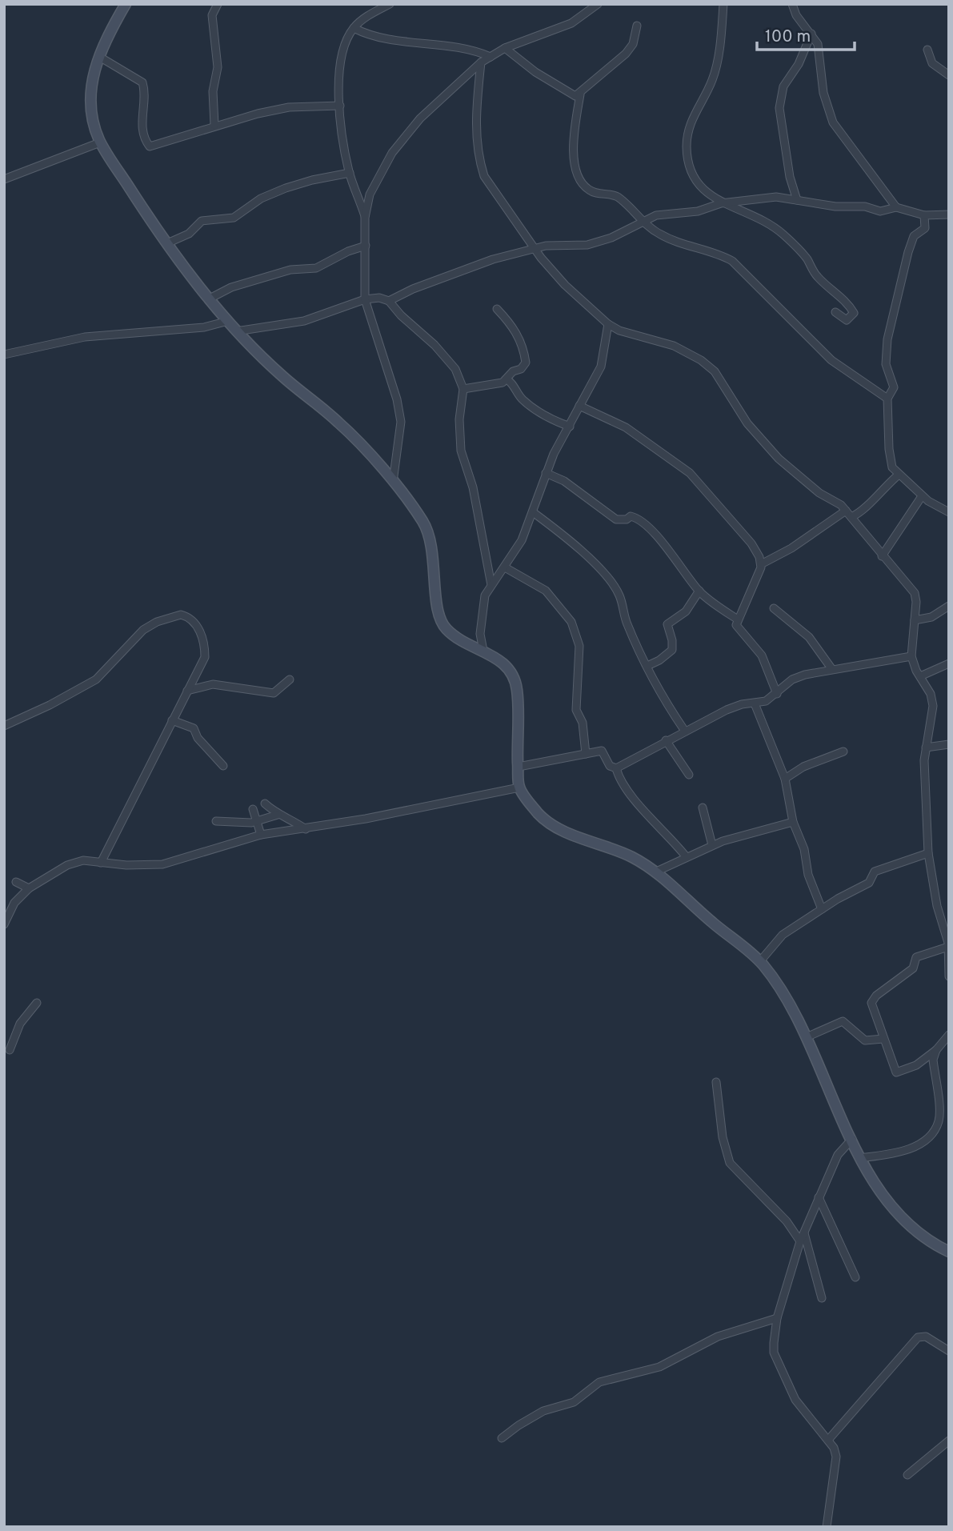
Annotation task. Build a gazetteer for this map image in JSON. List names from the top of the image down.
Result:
{
  "scale_bar": "100 m"
}
